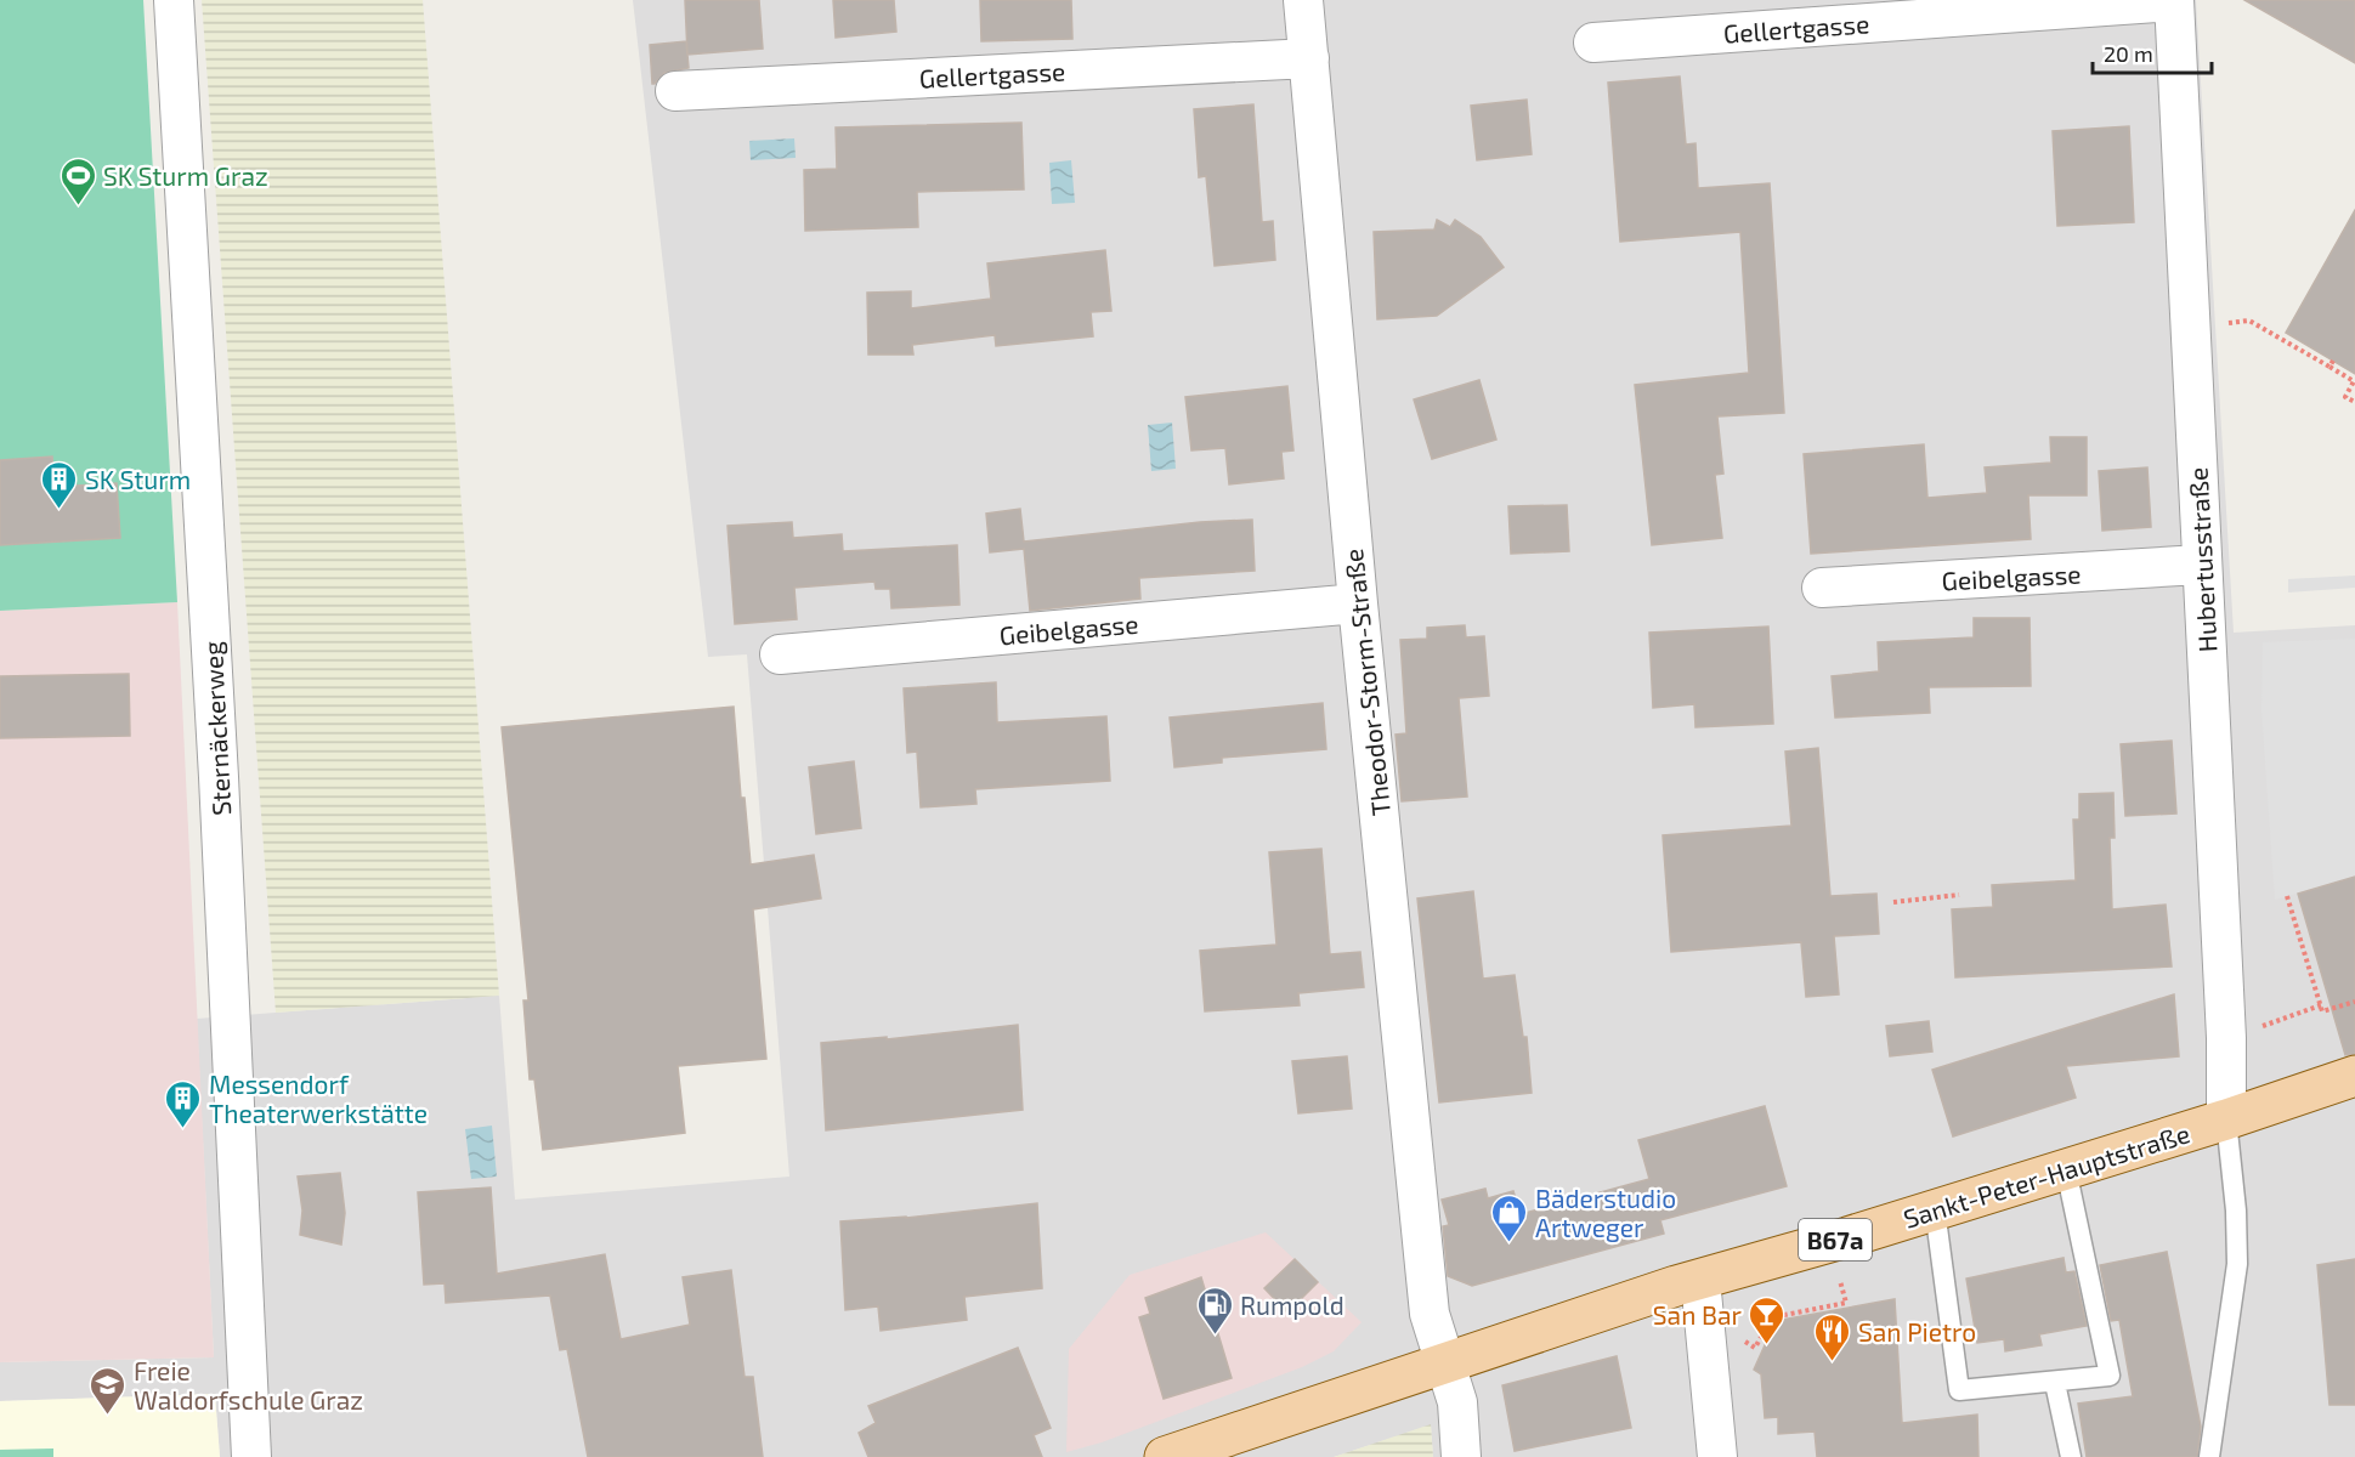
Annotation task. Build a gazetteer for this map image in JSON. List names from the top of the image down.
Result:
{
  "streets": {
    "main road": ["Sankt-Peter-Hauptstraße", "B67a"],
    "street": [
      "Gellertgasse",
      "Hubertusstraße",
      "Geibelgasse",
      "Theodor-Storm-Straße",
      "Sternäckerweg"
    ]
  },
  "crossings": [
    ["Gellertgasse", "Hubertusstraße"],
    ["Gellertgasse", "Theodor-Storm-Straße"],
    ["Hubertusstraße", "Geibelgasse"],
    ["Hubertusstraße", "Sankt-Peter-Hauptstraße"],
    ["Geibelgasse", "Theodor-Storm-Straße"],
    ["Theodor-Storm-Straße", "Sankt-Peter-Hauptstraße"]
  ],
  "places": {
    "sports": ["SK Sturm Graz"],
    "building": ["SK Sturm", "Messendorf Theaterwerkstätte"],
    "shop": ["Bäderstudio Artweger"],
    "fuel station": ["Rumpold"],
    "bar": ["San Bar"],
    "restaurant": ["San Pietro"],
    "school or university": ["Freie Waldorfschule Graz"]
  },
  "scale_bar": "20 m"
}
